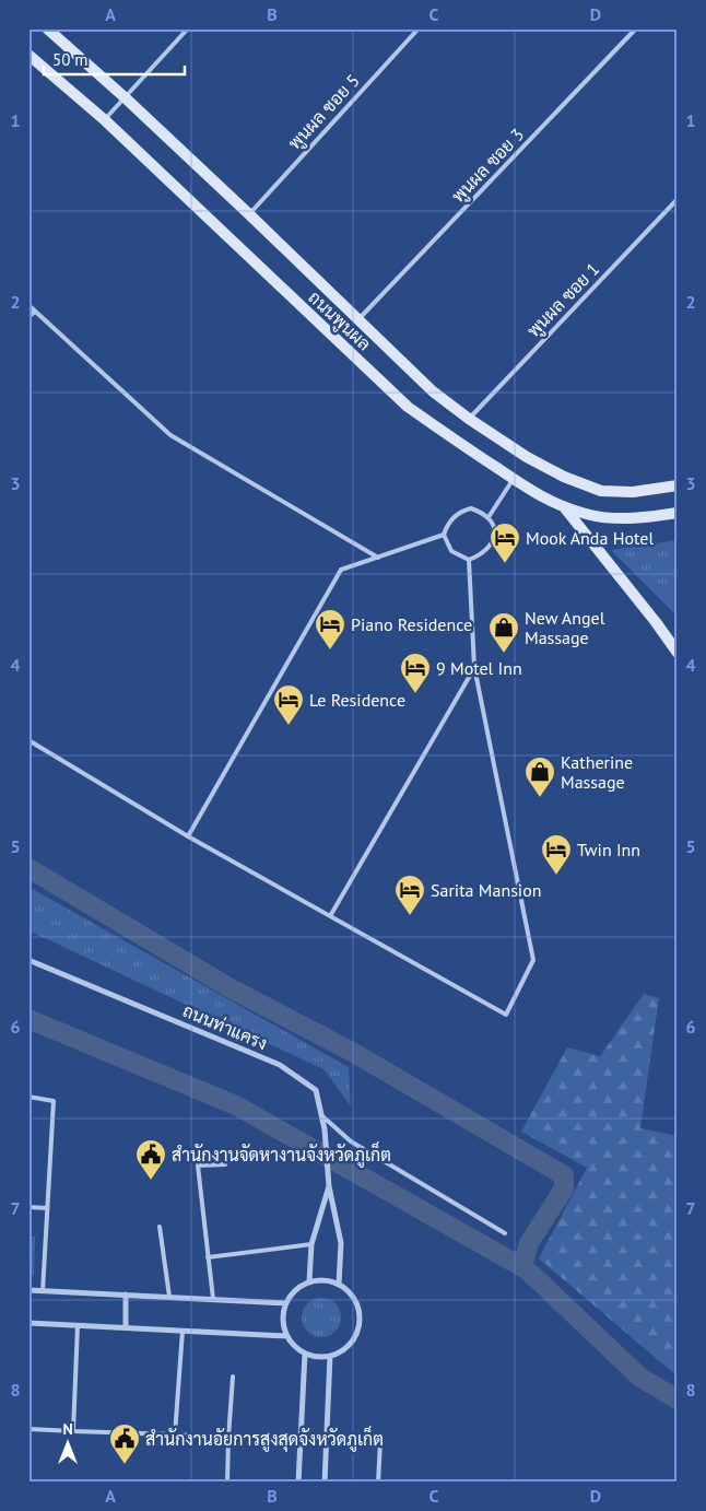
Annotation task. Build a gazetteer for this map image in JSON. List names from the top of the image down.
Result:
{
  "streets": {
    "main road": ["ถนนพูนผล"],
    "street": ["ถนนท่าแครง"],
    "lane": ["พูนผล ซอย 5", "พูนผล ซอย 3", "พูนผล ซอย 1"]
  },
  "crossings": [
    ["พูนผล ซอย 5", "ถนนพูนผล"],
    ["พูนผล ซอย 3", "ถนนพูนผล"],
    ["พูนผล ซอย 1", "ถนนพูนผล"]
  ],
  "places": {
    "hotel": [
      "Mook Anda Hotel",
      "Piano Residence",
      "9 Motel Inn",
      "Le Residence",
      "Twin Inn",
      "Sarita Mansion"
    ],
    "shop": ["New Angel Massage", "Katherine Massage"],
    "public building": ["สำนักงานจัดหางานจังหวัดภูเก็ต", "สำนักงานอัยการสูงสุดจังหวัดภูเก็ต"]
  },
  "scale_bar": "50 m",
  "north": "top",
  "grid": {
    "columns": [
      "A",
      "B",
      "C",
      "D"
    ],
    "rows": [
      "1",
      "2",
      "3",
      "4",
      "5",
      "6",
      "7",
      "8"
    ]
  }
}
